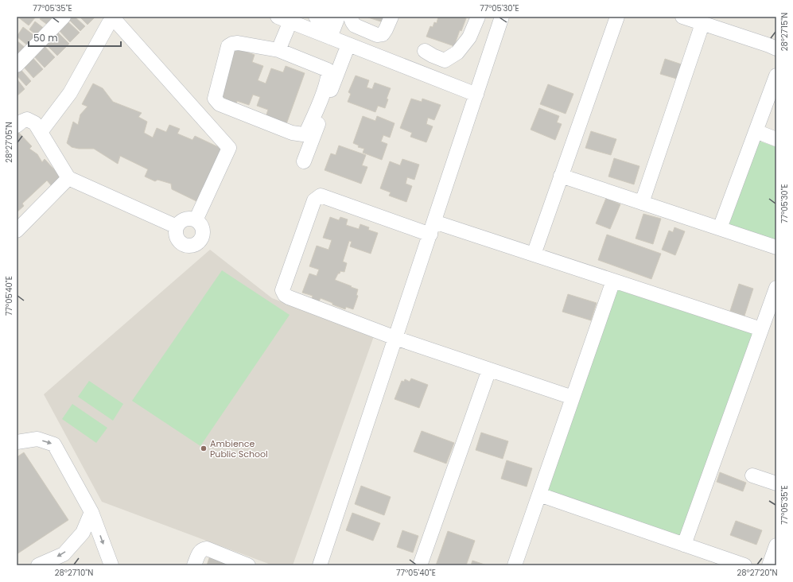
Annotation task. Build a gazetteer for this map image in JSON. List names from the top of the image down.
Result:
{
  "places": ["Ambience Public School"],
  "scale_bar": "50 m",
  "coordinates": [
    "77°05'35\"E",
    "77°05'30\"E",
    "28°27'15\"N",
    "28°27'05\"N",
    "77°05'40\"E",
    "28°27'10\"N",
    "28°27'20\"N"
  ]
}
